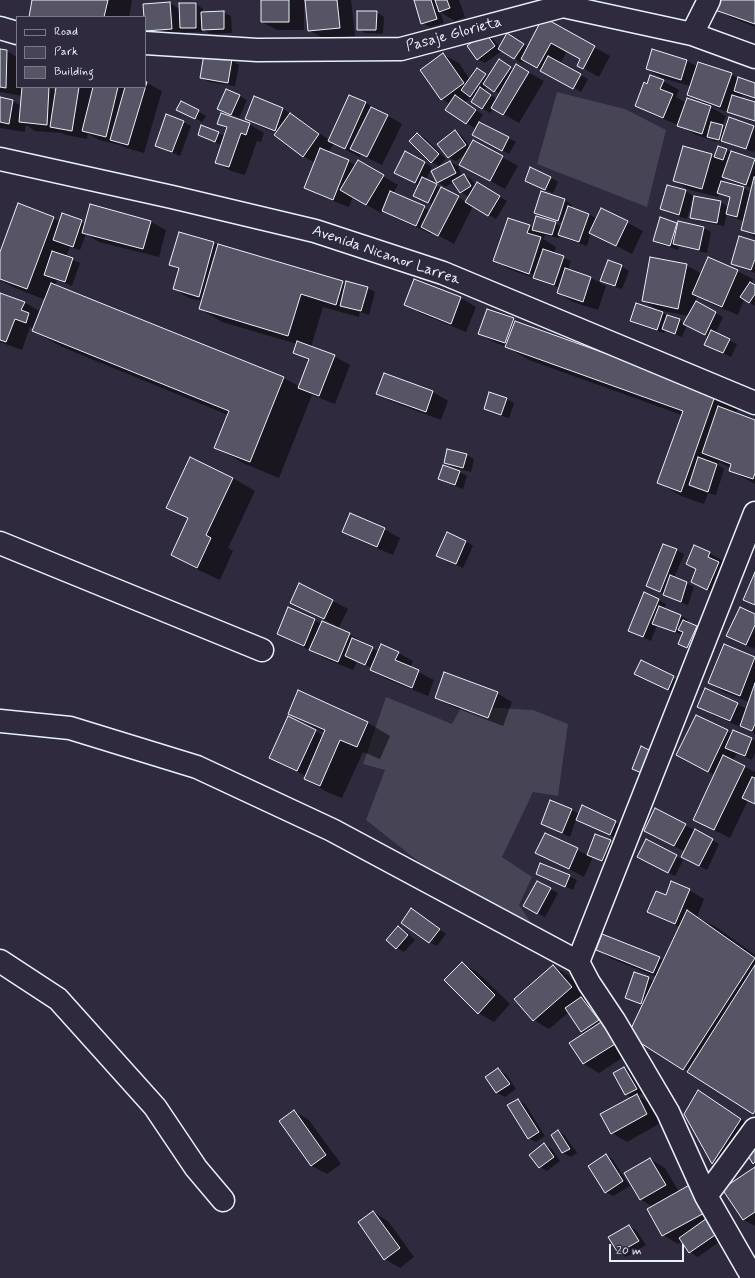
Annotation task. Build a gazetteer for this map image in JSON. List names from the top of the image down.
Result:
{
  "streets": {
    "street": ["Pasaje Glorieta", "Avenida Nicanor Larrea"]
  },
  "legend": ["Road", "Park", "Building"],
  "scale_bar": "20 m"
}
